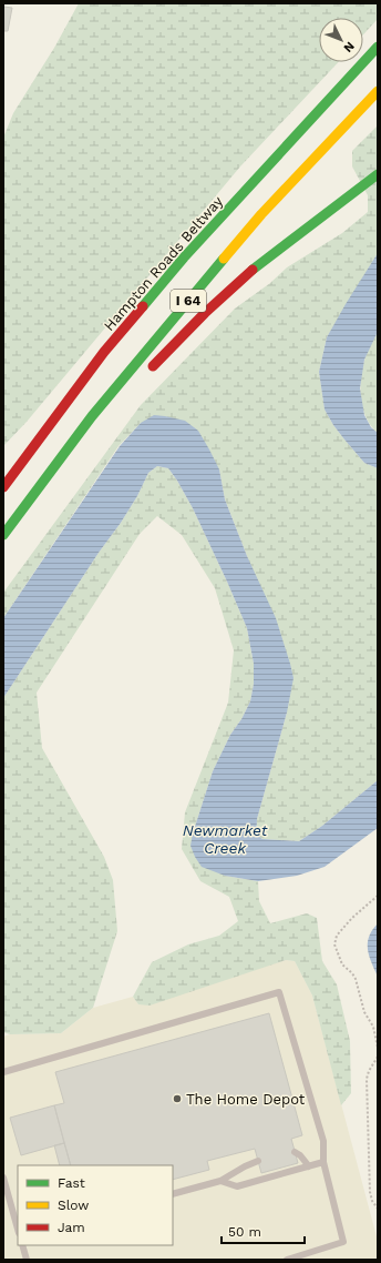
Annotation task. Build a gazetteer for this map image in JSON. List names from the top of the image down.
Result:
{
  "streets": {
    "highway": ["Hampton Roads Beltway", "I 64"]
  },
  "crossings": [
    ["Hampton Roads Beltway", "I 64"]
  ],
  "water": ["Newmarket Creek"],
  "places": ["The Home Depot"],
  "legend": ["Fast", "Slow", "Jam"],
  "scale_bar": "50 m",
  "north": "bottom right"
}
